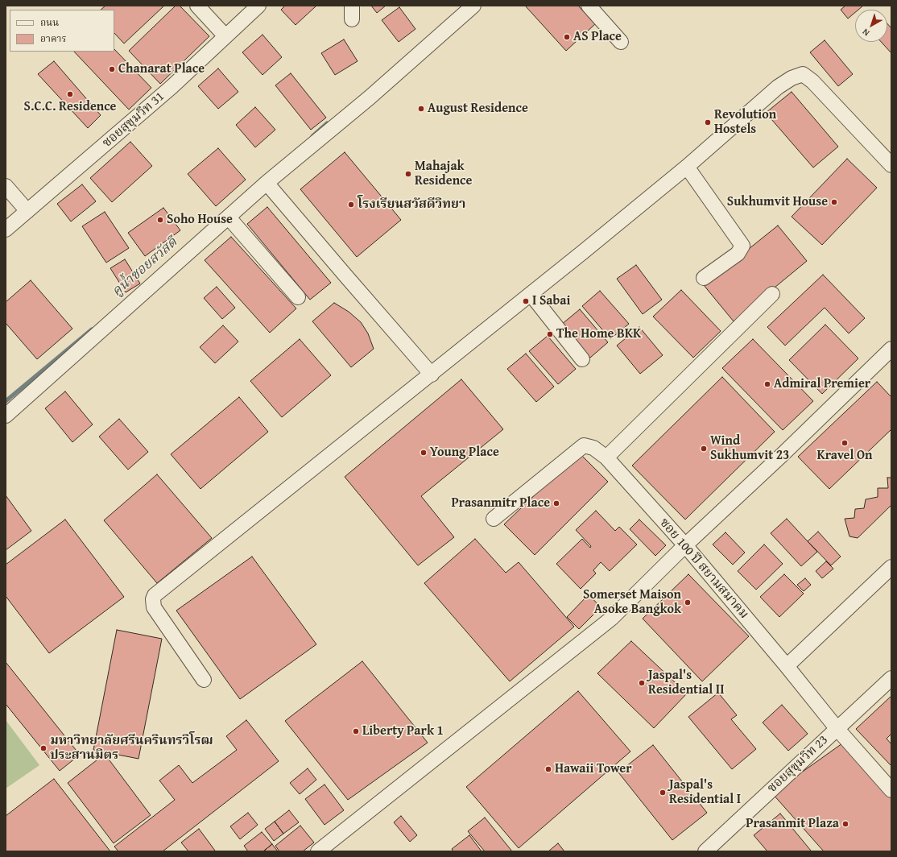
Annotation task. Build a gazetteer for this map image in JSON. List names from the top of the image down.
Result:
{
  "streets": {
    "street": ["ซอยสุขุมวิท 31", "ซอย 100 ปี สยามสมาคม", "ซอยสุขุมวิท 23"]
  },
  "crossings": [
    ["ซอย 100 ปี สยามสมาคม", "ซอยสุขุมวิท 23"]
  ],
  "water": ["คูน้ำซอยสวัสดี"],
  "places": [
    "AS Place",
    "Chanarat Place",
    "S.C.C. Residence",
    "August Residence",
    "Revolution Hostels",
    "Mahajak Residence",
    "Sukhumvit House",
    "โรงเรียนสวัสดีวิทยา",
    "Soho House",
    "I Sabai",
    "The Home BKK",
    "Admiral Premier",
    "Kravel On",
    "Wind Sukhumvit 23",
    "Young Place",
    "Prasanmitr Place",
    "Somerset Maison Asoke Bangkok",
    "Jaspal's Residential II",
    "Liberty Park 1",
    "มหาวิทยาลัยศรีนครินทรวิโรฒ ประสานมิตร",
    "Hawaii Tower",
    "Jaspal's Residential I",
    "Prasanmit Plaza"
  ],
  "legend": ["ถนน", "อาคาร"],
  "north": "bottom left"
}
